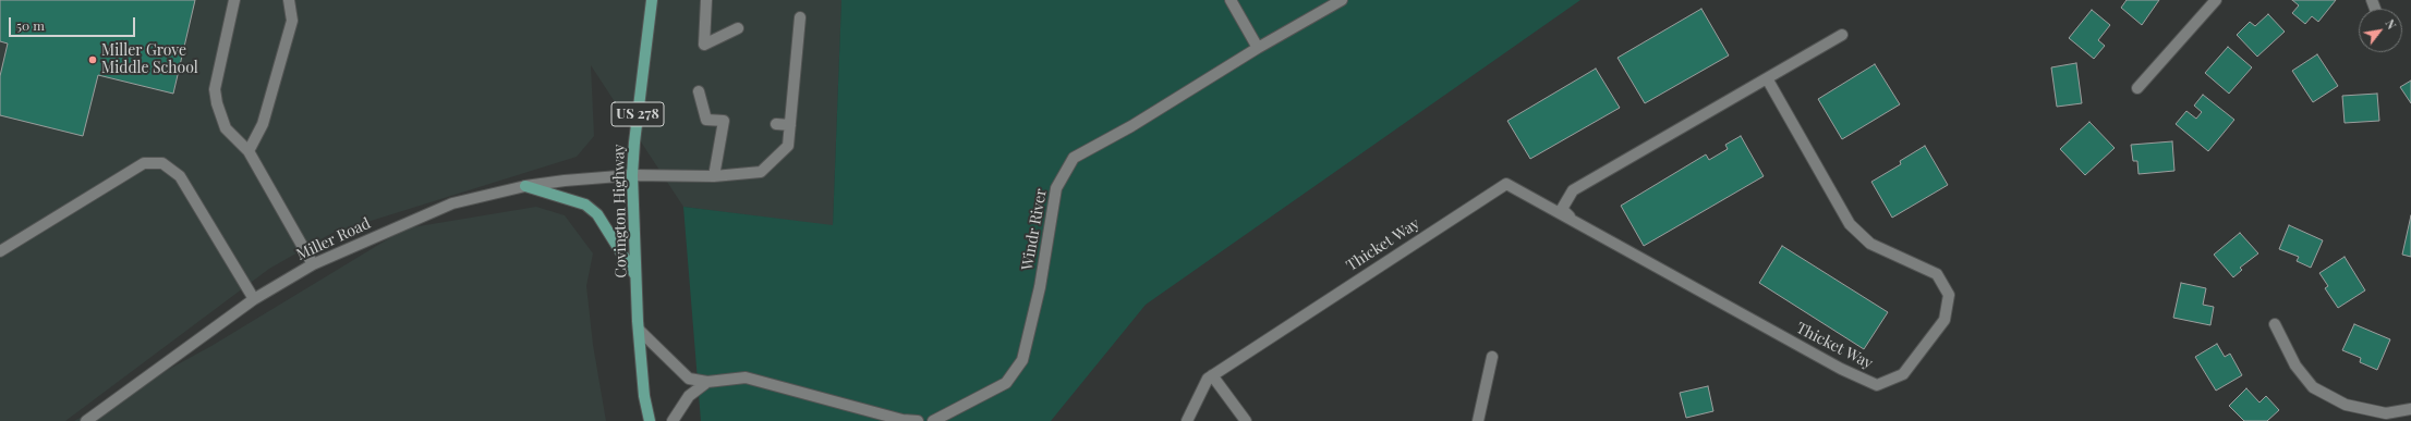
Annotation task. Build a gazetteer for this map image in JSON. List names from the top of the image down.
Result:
{
  "streets": {
    "main road": ["US 278", "Covington Highway"],
    "street": ["Windr River", "Miller Road", "Thicket Way"]
  },
  "crossings": [
    ["Covington Highway", "Miller Road"]
  ],
  "places": ["Miller Grove Middle School"],
  "scale_bar": "50 m",
  "north": "top right"
}
